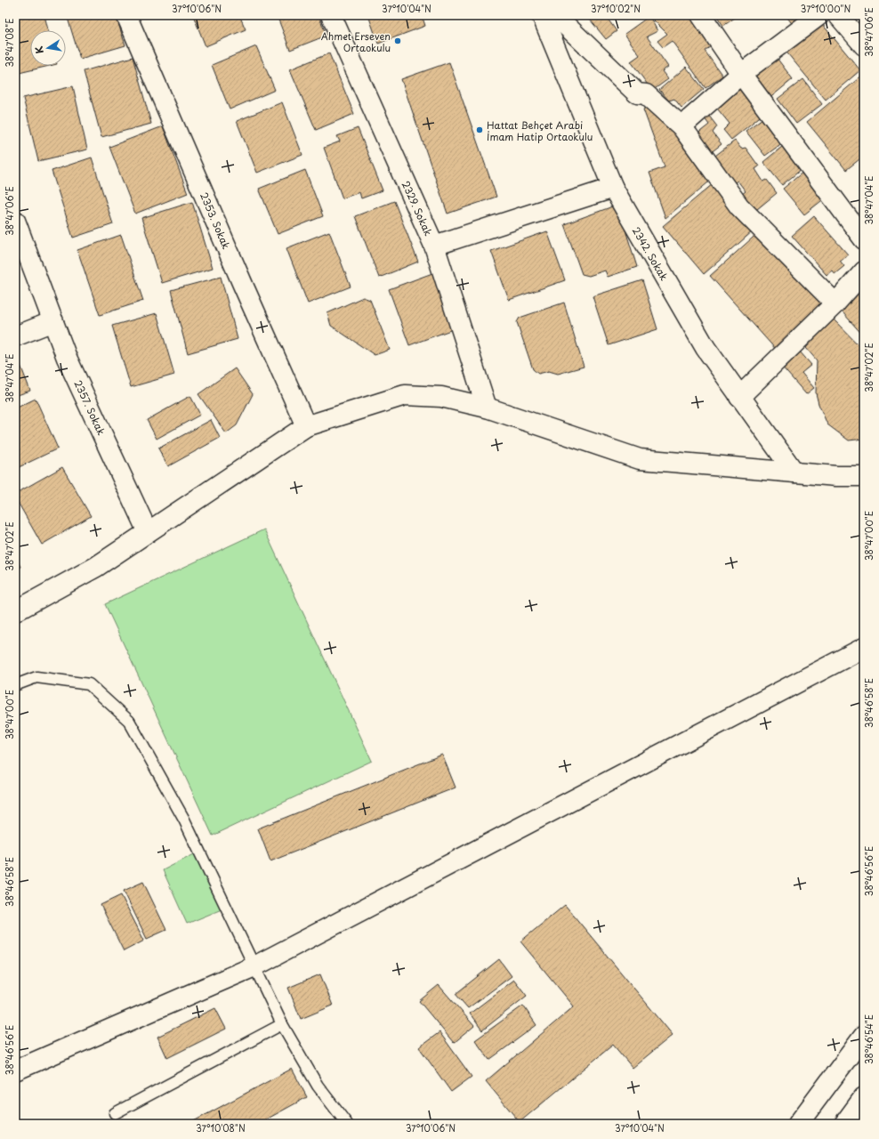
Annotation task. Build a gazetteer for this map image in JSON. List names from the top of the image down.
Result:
{
  "streets": {
    "street": [
      "2329. Sokak",
      "2353. Sokak",
      "2342. Sokak",
      "2357. Sokak"
    ]
  },
  "places": ["Ahmet Erseven Ortaokulu", "Hattat Behçet Arabi İmam Hatip Ortaokulu"],
  "north": "left",
  "coordinates": [
    "37°10'06\"N",
    "37°10'04\"N",
    "37°10'02\"N",
    "37°10'00\"N",
    "38°47'06\"E",
    "38°47'08\"E",
    "38°47'04\"E",
    "38°47'02\"E",
    "38°47'00\"E",
    "38°46'58\"E",
    "38°46'56\"E",
    "38°46'54\"E",
    "37°10'08\"N"
  ]
}
